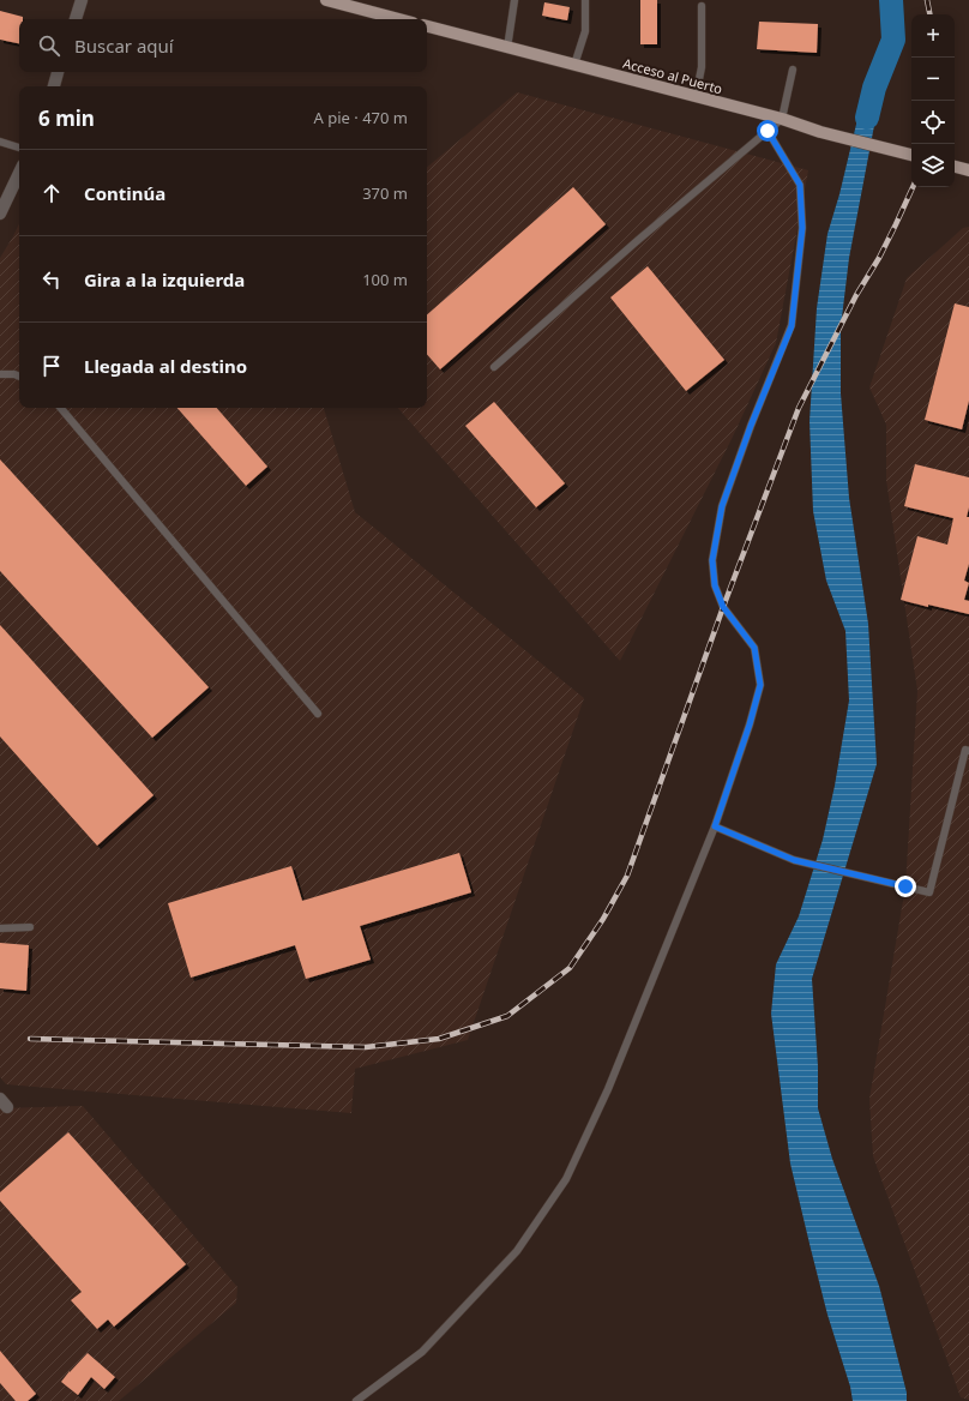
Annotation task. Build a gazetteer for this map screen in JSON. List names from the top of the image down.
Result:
{
  "streets": {
    "main road": ["Acceso al Puerto"]
  },
  "page": {
    "map_buttons": ["+", "−"],
    "search": "Buscar aquí",
    "heading": ["6 min", "A pie · 470 m"],
    "list": [
      ["Continúa", "370 m"],
      ["Gira a la izquierda", "100 m"],
      "Llegada al destino"
    ]
  }
}
